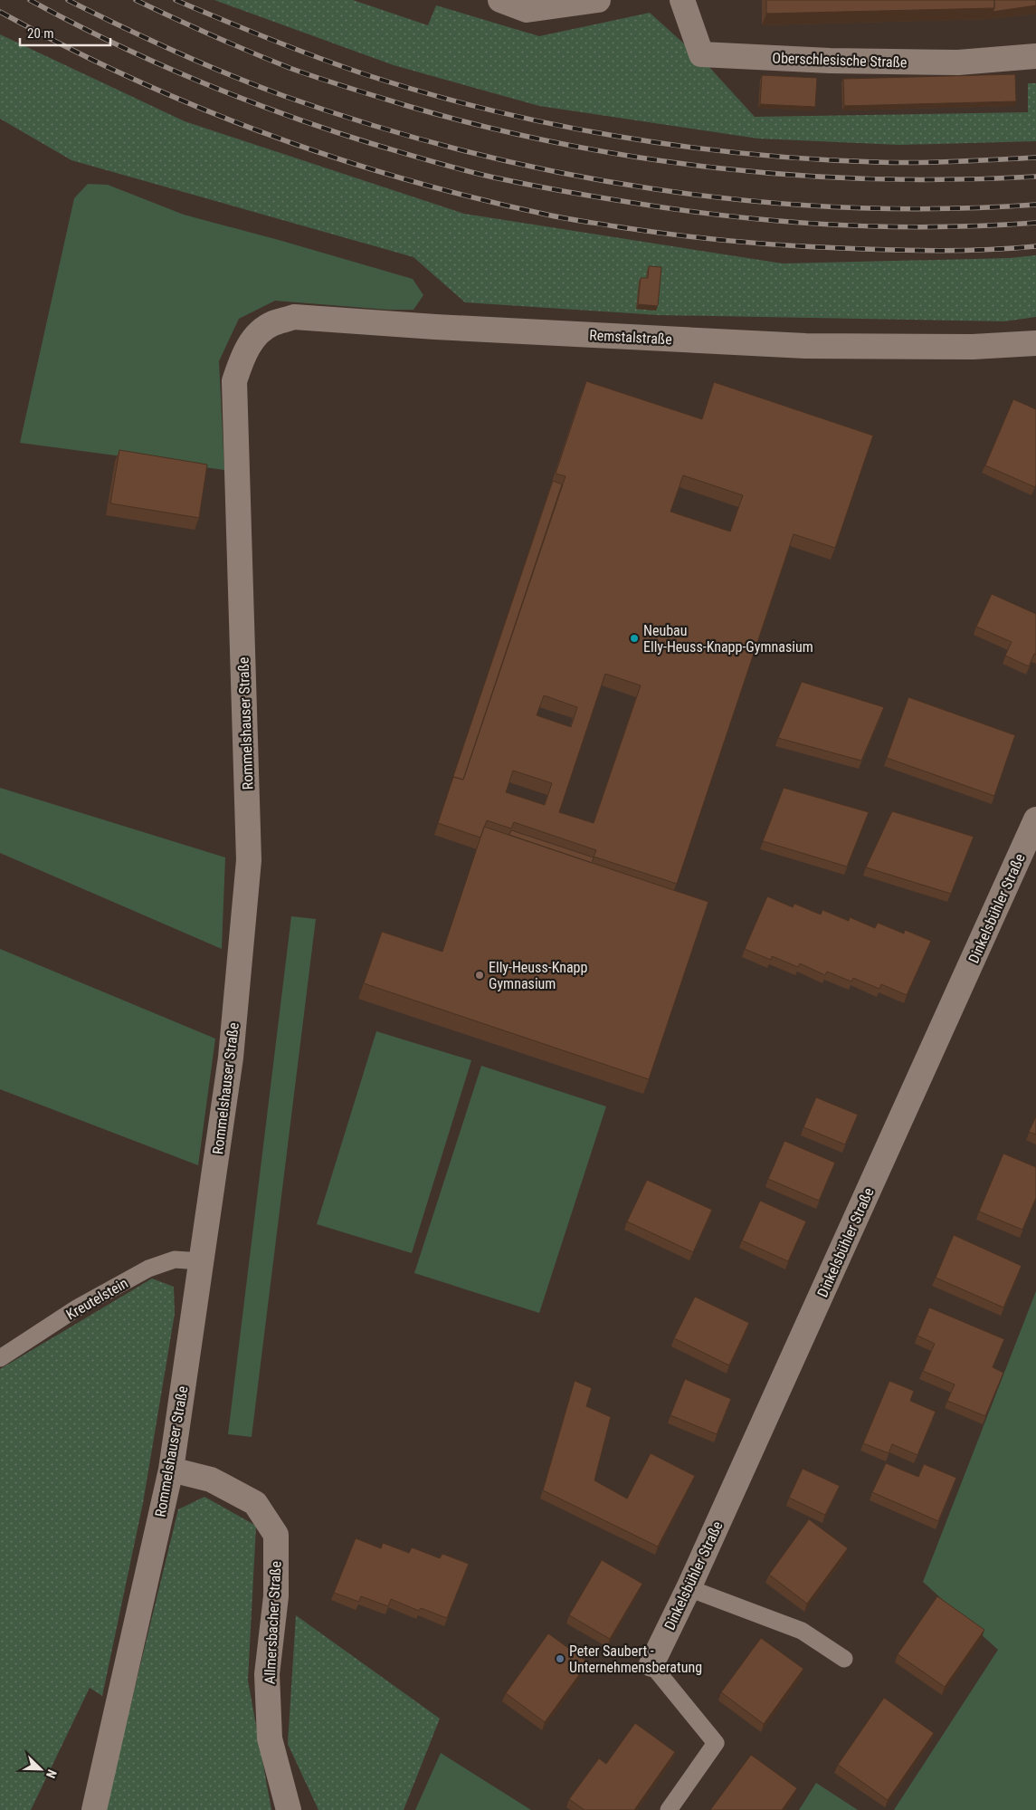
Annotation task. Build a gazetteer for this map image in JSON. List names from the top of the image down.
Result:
{
  "streets": {
    "street": [
      "Oberschlesische Straße",
      "Remstalstraße",
      "Rommelshauser Straße",
      "Dinkelsbühler Straße",
      "Allmersbacher Straße"
    ],
    "lane": ["Kreutelstein"]
  },
  "crossings": [
    ["Remstalstraße", "Rommelshauser Straße"],
    ["Rommelshauser Straße", "Kreutelstein"],
    ["Rommelshauser Straße", "Allmersbacher Straße"]
  ],
  "places": ["Neubau Elly-Heuss-Knapp-Gymnasium", "Elly-Heuss-Knapp Gymnasium", "Peter Saubert - Unternehmensberatung"],
  "scale_bar": "20 m",
  "north": "bottom right"
}
